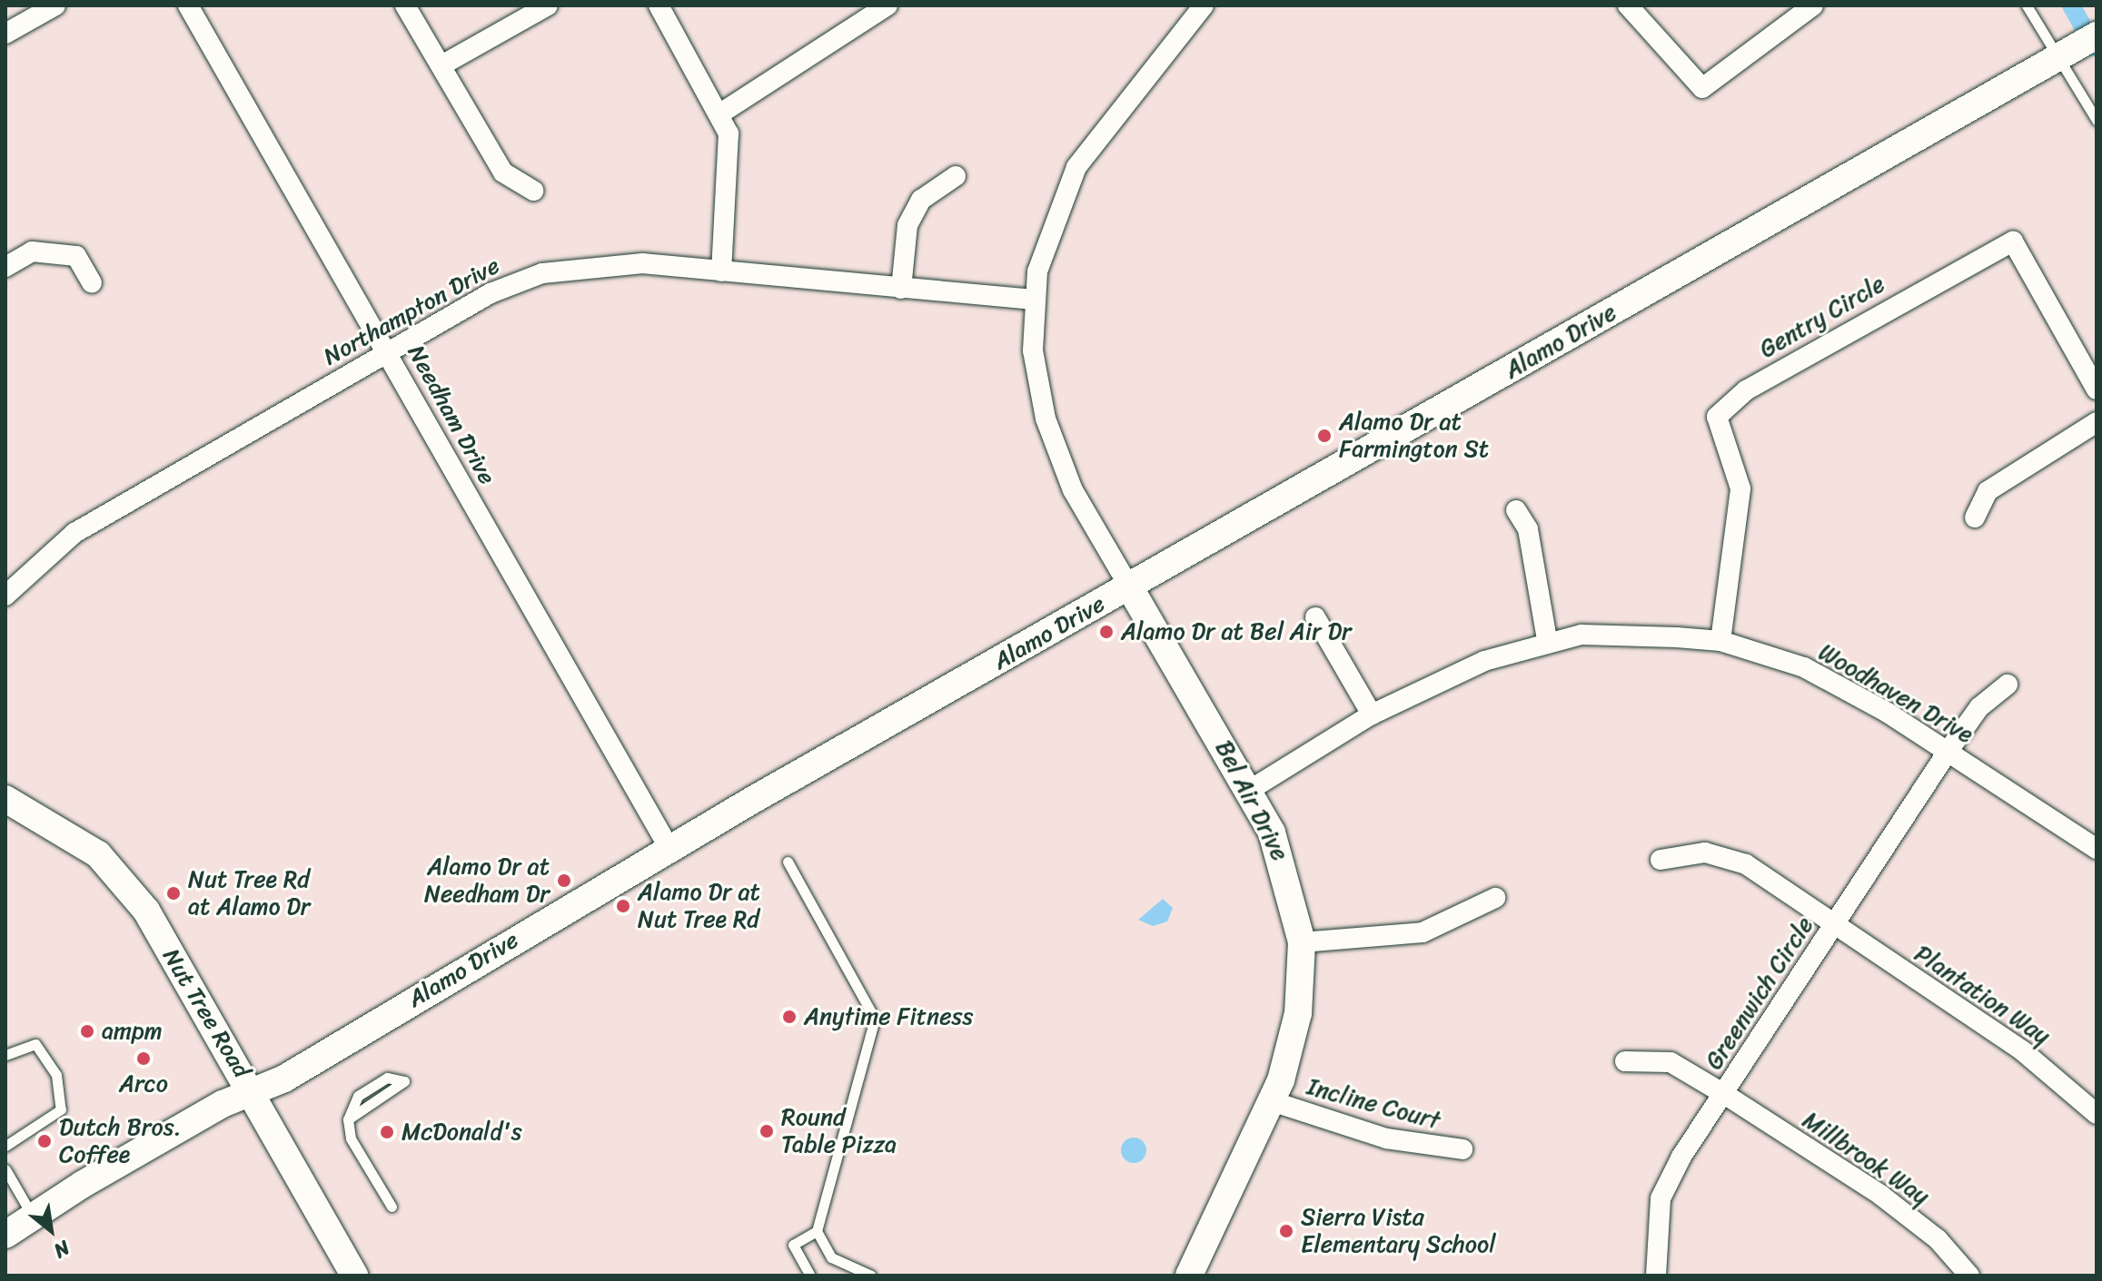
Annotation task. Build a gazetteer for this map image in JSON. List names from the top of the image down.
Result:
{
  "streets": {
    "main road": ["Alamo Drive", "Bel Air Drive", "Nut Tree Road"],
    "street": [
      "Northampton Drive",
      "Gentry Circle",
      "Needham Drive",
      "Woodhaven Drive",
      "Greenwich Circle",
      "Plantation Way",
      "Incline Court",
      "Millbrook Way"
    ]
  },
  "crossings": [
    ["Northampton Drive", "Needham Drive"],
    ["Gentry Circle", "Woodhaven Drive"],
    ["Alamo Drive", "Needham Drive"],
    ["Alamo Drive", "Bel Air Drive"],
    ["Alamo Drive", "Nut Tree Road"],
    ["Woodhaven Drive", "Bel Air Drive"],
    ["Woodhaven Drive", "Greenwich Circle"],
    ["Bel Air Drive", "Incline Court"],
    ["Greenwich Circle", "Plantation Way"],
    ["Greenwich Circle", "Millbrook Way"]
  ],
  "places": [
    "Alamo Dr at Farmington St",
    "Alamo Dr at Bel Air Dr",
    "Alamo Dr at Needham Dr",
    "Nut Tree Rd at Alamo Dr",
    "Alamo Dr at Nut Tree Rd",
    "Anytime Fitness",
    "ampm",
    "Arco",
    "Round Table Pizza",
    "McDonald's",
    "Dutch Bros. Coffee",
    "Sierra Vista Elementary School"
  ],
  "north": "bottom right"
}
